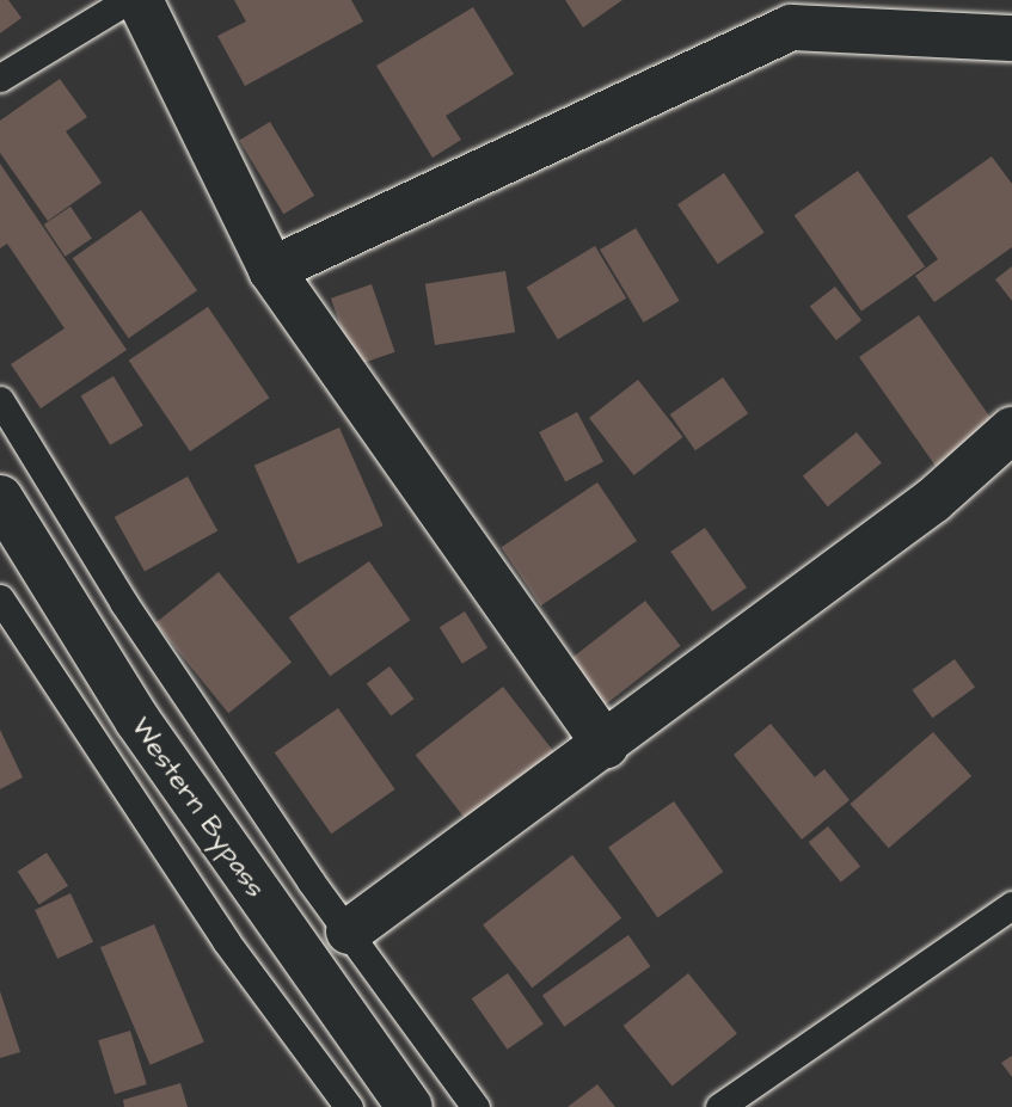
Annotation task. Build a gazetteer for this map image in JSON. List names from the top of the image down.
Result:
{
  "streets": {
    "street": ["Western Bypass"]
  }
}
